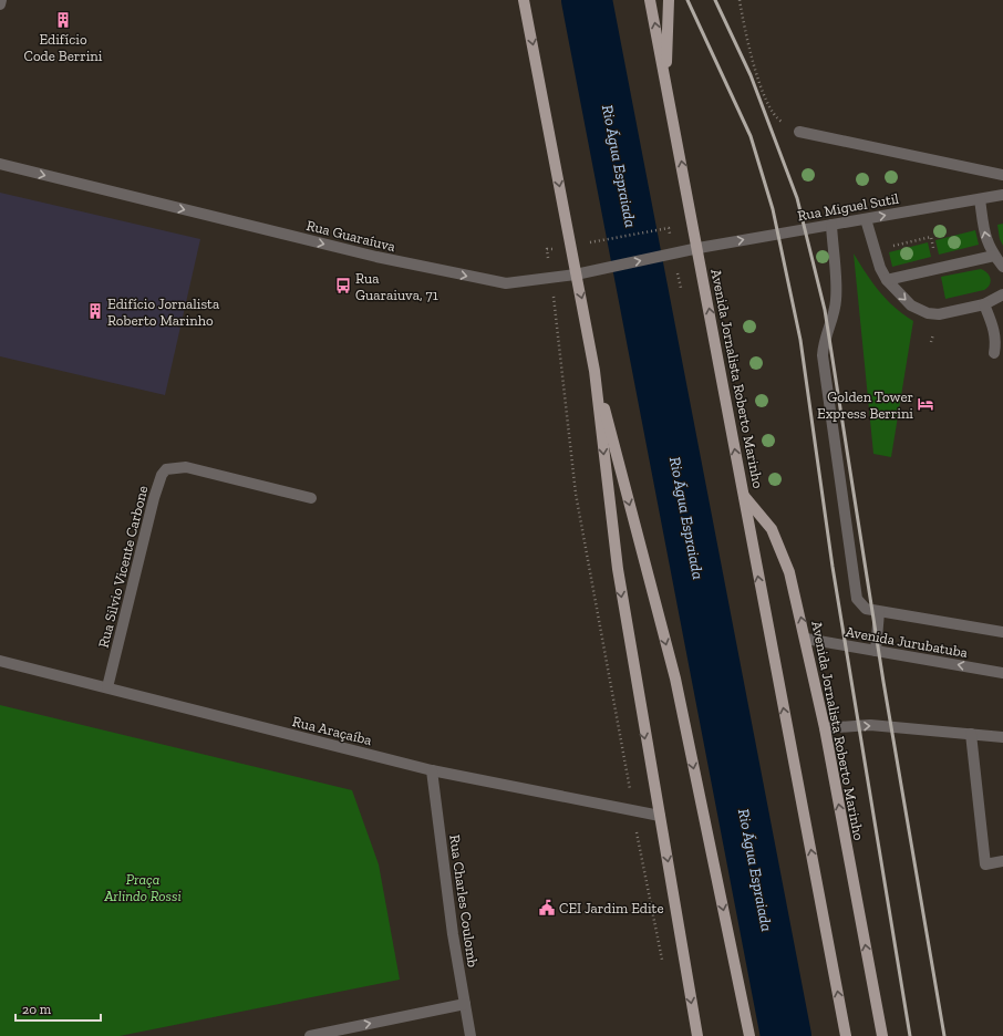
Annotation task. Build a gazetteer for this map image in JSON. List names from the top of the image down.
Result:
{
  "streets": {
    "main road": ["Avenida Jornalista Roberto Marinho"],
    "street": [
      "Rua Miguel Sutil",
      "Rua Guaraíuva",
      "Rua Silvio Vicente Carbone",
      "Avenida Jurubatuba",
      "Rua Araçaíba",
      "Rua Charles Coulomb"
    ]
  },
  "crossings": [
    ["Rua Miguel Sutil", "Rua Guaraíuva"],
    ["Rua Miguel Sutil", "Avenida Jornalista Roberto Marinho"],
    ["Rua Guaraíuva", "Avenida Jornalista Roberto Marinho"],
    ["Avenida Jornalista Roberto Marinho", "Avenida Jurubatuba"],
    ["Rua Silvio Vicente Carbone", "Rua Araçaíba"],
    ["Rua Araçaíba", "Rua Charles Coulomb"]
  ],
  "one_way": ["Rua Guaraíuva"],
  "water": ["Rio Água Espraiada"],
  "parks": ["Praça Arlindo Rossi"],
  "places": {
    "building": ["Edifício Code Berrini", "Edifício Jornalista Roberto Marinho"],
    "bus stop": ["Rua Guaraiuva, 71"],
    "hotel": ["Golden Tower Express Berrini"],
    "public building": ["CEI Jardim Edite"]
  },
  "scale_bar": "20 m"
}
